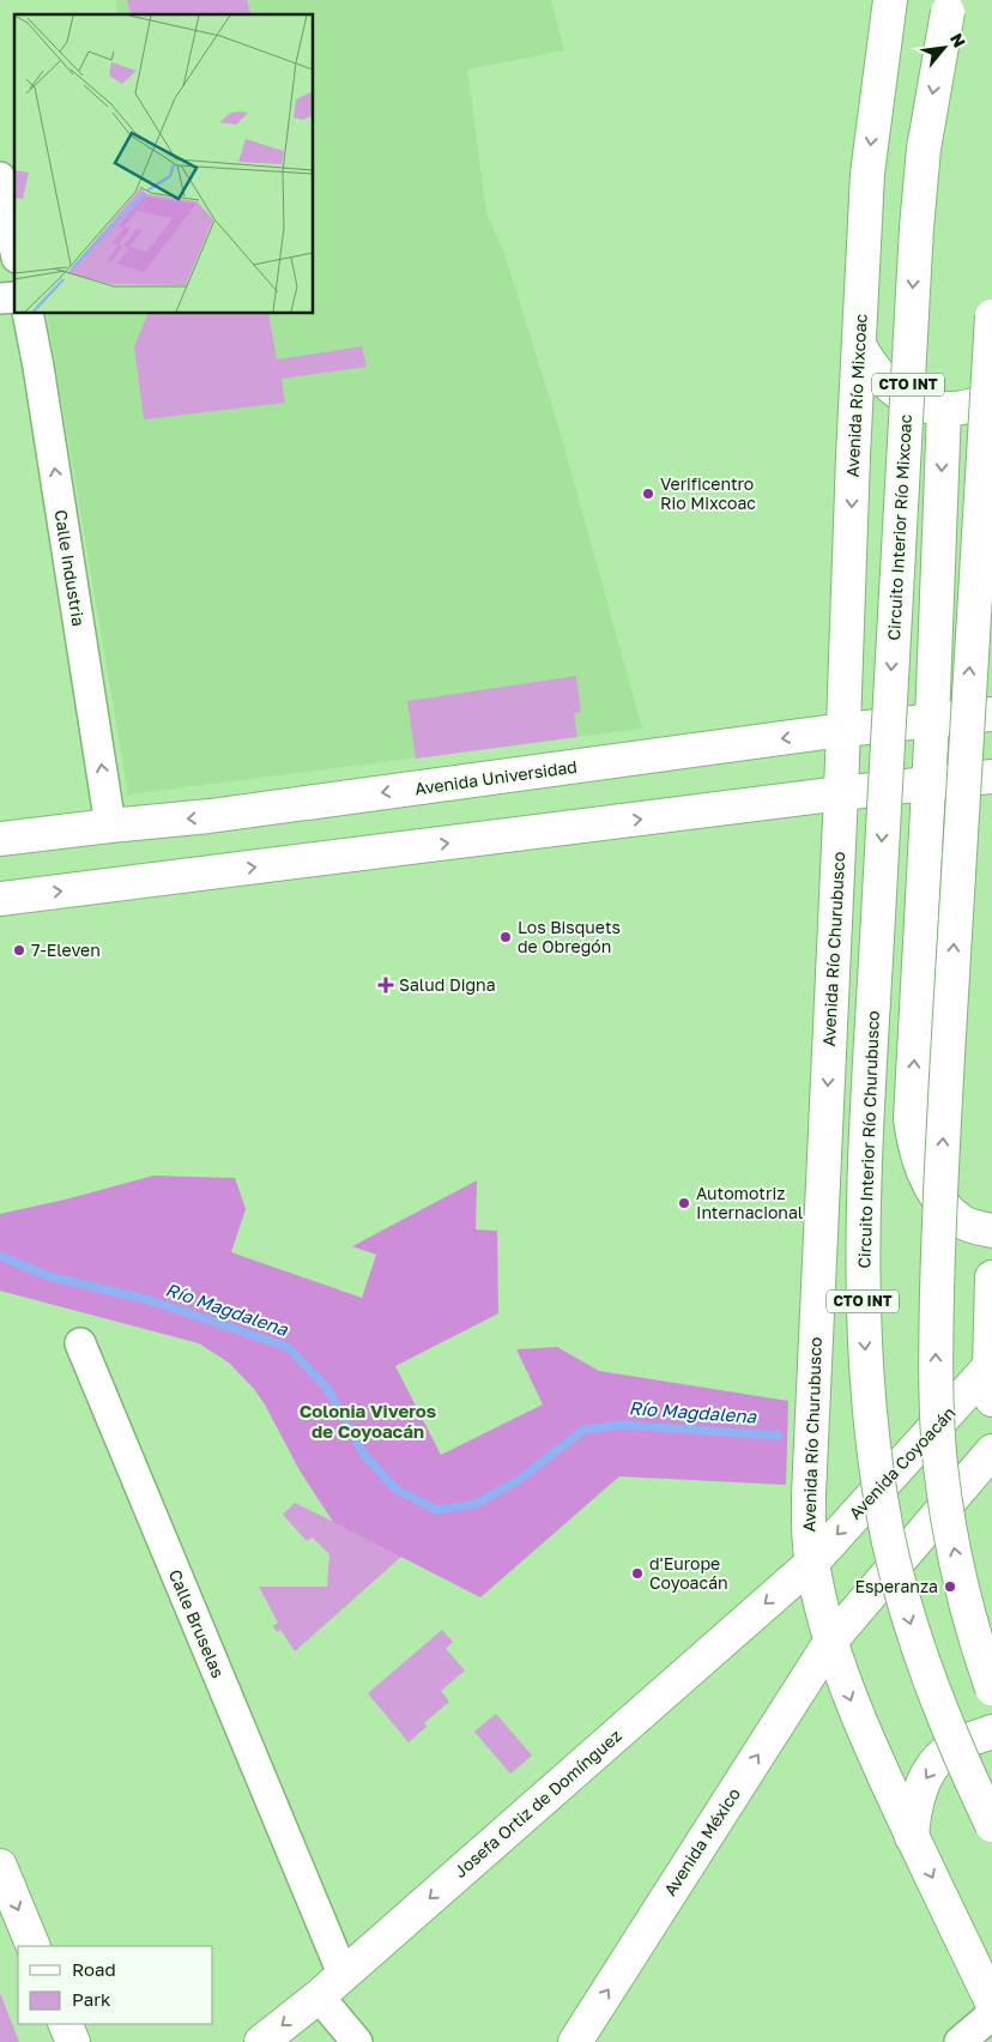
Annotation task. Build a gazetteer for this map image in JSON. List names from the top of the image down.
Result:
{
  "streets": {
    "main road": [
      "CTO INT",
      "Avenida Río Mixcoac",
      "Circuito Interior Río Mixcoac",
      "Avenida Universidad",
      "Avenida Río Churubusco",
      "Circuito Interior Río Churubusco",
      "Avenida Coyoacán",
      "Josefa Ortiz de Domínguez",
      "Avenida México"
    ],
    "street": ["Calle Industria", "Calle Bruselas"]
  },
  "crossings": [
    ["Avenida Río Mixcoac", "Avenida Universidad"],
    ["Avenida Río Mixcoac", "Avenida Río Churubusco"],
    ["Circuito Interior Río Mixcoac", "Circuito Interior Río Churubusco"],
    ["Calle Industria", "Avenida Universidad"],
    ["Avenida Río Churubusco", "Avenida Coyoacán"],
    ["Avenida Río Churubusco", "Josefa Ortiz de Domínguez"],
    ["Avenida Río Churubusco", "Avenida México"],
    ["Avenida Coyoacán", "Josefa Ortiz de Domínguez"],
    ["Calle Bruselas", "Josefa Ortiz de Domínguez"]
  ],
  "one_way": ["Calle Industria", "Josefa Ortiz de Domínguez", "Avenida México"],
  "districts": ["Colonia Viveros de Coyoacán"],
  "water": ["Río Magdalena"],
  "places": {
    "other": [
      "Verificentro Rio Mixcoac",
      "Los Bisquets de Obregón",
      "7-Eleven",
      "Automotriz Internacional",
      "d'Europe Coyoacán",
      "Esperanza"
    ],
    "health": ["Salud Digna"]
  },
  "legend": ["Road", "Park"],
  "north": "top right"
}
